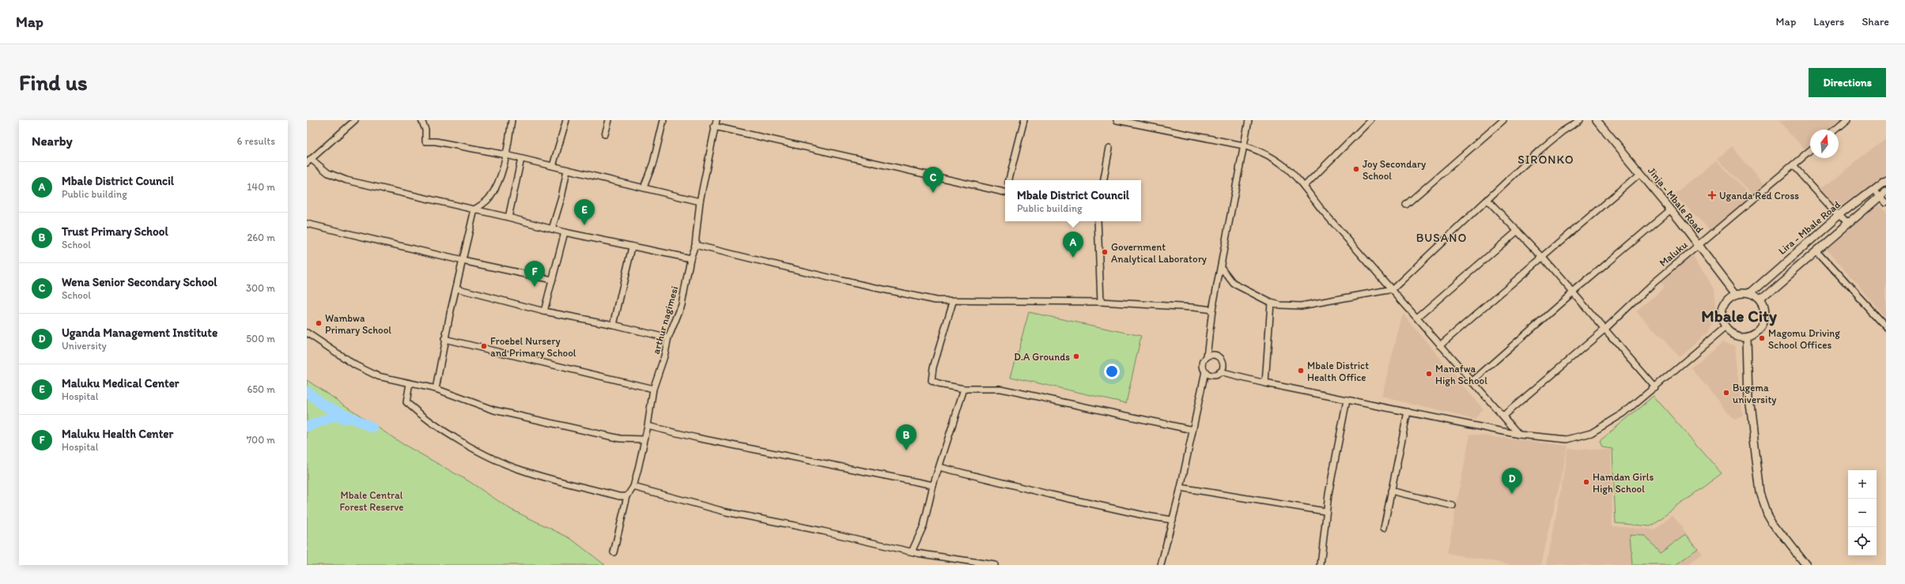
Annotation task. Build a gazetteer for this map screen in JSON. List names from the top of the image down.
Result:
{
  "streets": {
    "main road": ["Jinja - Mbale Road", "Lira - Mbale Road"],
    "street": ["Maluku", "arthur nagimesi"]
  },
  "crossings": [
    ["Jinja - Mbale Road", "Lira - Mbale Road"],
    ["Jinja - Mbale Road", "Maluku"]
  ],
  "districts": ["SIRONKO", "BUSANO", "Mbale City"],
  "parks": ["Mbale Central Forest Reserve"],
  "places": {
    "other": [
      "Joy Secondary School",
      "Government Analytical Laboratory",
      "Wambwa Primary School",
      "Magomu Driving School Offices",
      "Froebel Nursery and Primary School",
      "D.A Grounds",
      "Mbale District Health Office",
      "Manafwa High School",
      "Bugema university",
      "Hamdan Girls High School"
    ],
    "health": ["Uganda Red Cross"]
  },
  "north": "top",
  "page": {
    "header": "Map",
    "nav": ["Map", "Layers", "Share"],
    "buttons": "Directions",
    "title": "Find us",
    "heading": ["Nearby", "6 results"],
    "list": [
      {
        "mark": "A",
        "name": "Mbale District Council",
        "note": "Public building",
        "value": "140 m"
      },
      {
        "mark": "B",
        "name": "Trust Primary School",
        "note": "School",
        "value": "260 m"
      },
      {
        "mark": "C",
        "name": "Wena Senior Secondary School",
        "note": "School",
        "value": "300 m"
      },
      {
        "mark": "D",
        "name": "Uganda Management Institute",
        "note": "University",
        "value": "500 m"
      },
      {
        "mark": "E",
        "name": "Maluku Medical Center",
        "note": "Hospital",
        "value": "650 m"
      },
      {
        "mark": "F",
        "name": "Maluku Health Center",
        "note": "Hospital",
        "value": "700 m"
      }
    ],
    "pins": [
      "C",
      "E",
      "A",
      "F",
      "B",
      "D"
    ],
    "popup": ["Mbale District Council", "Public building"],
    "map_buttons": ["+", "−"]
  }
}
